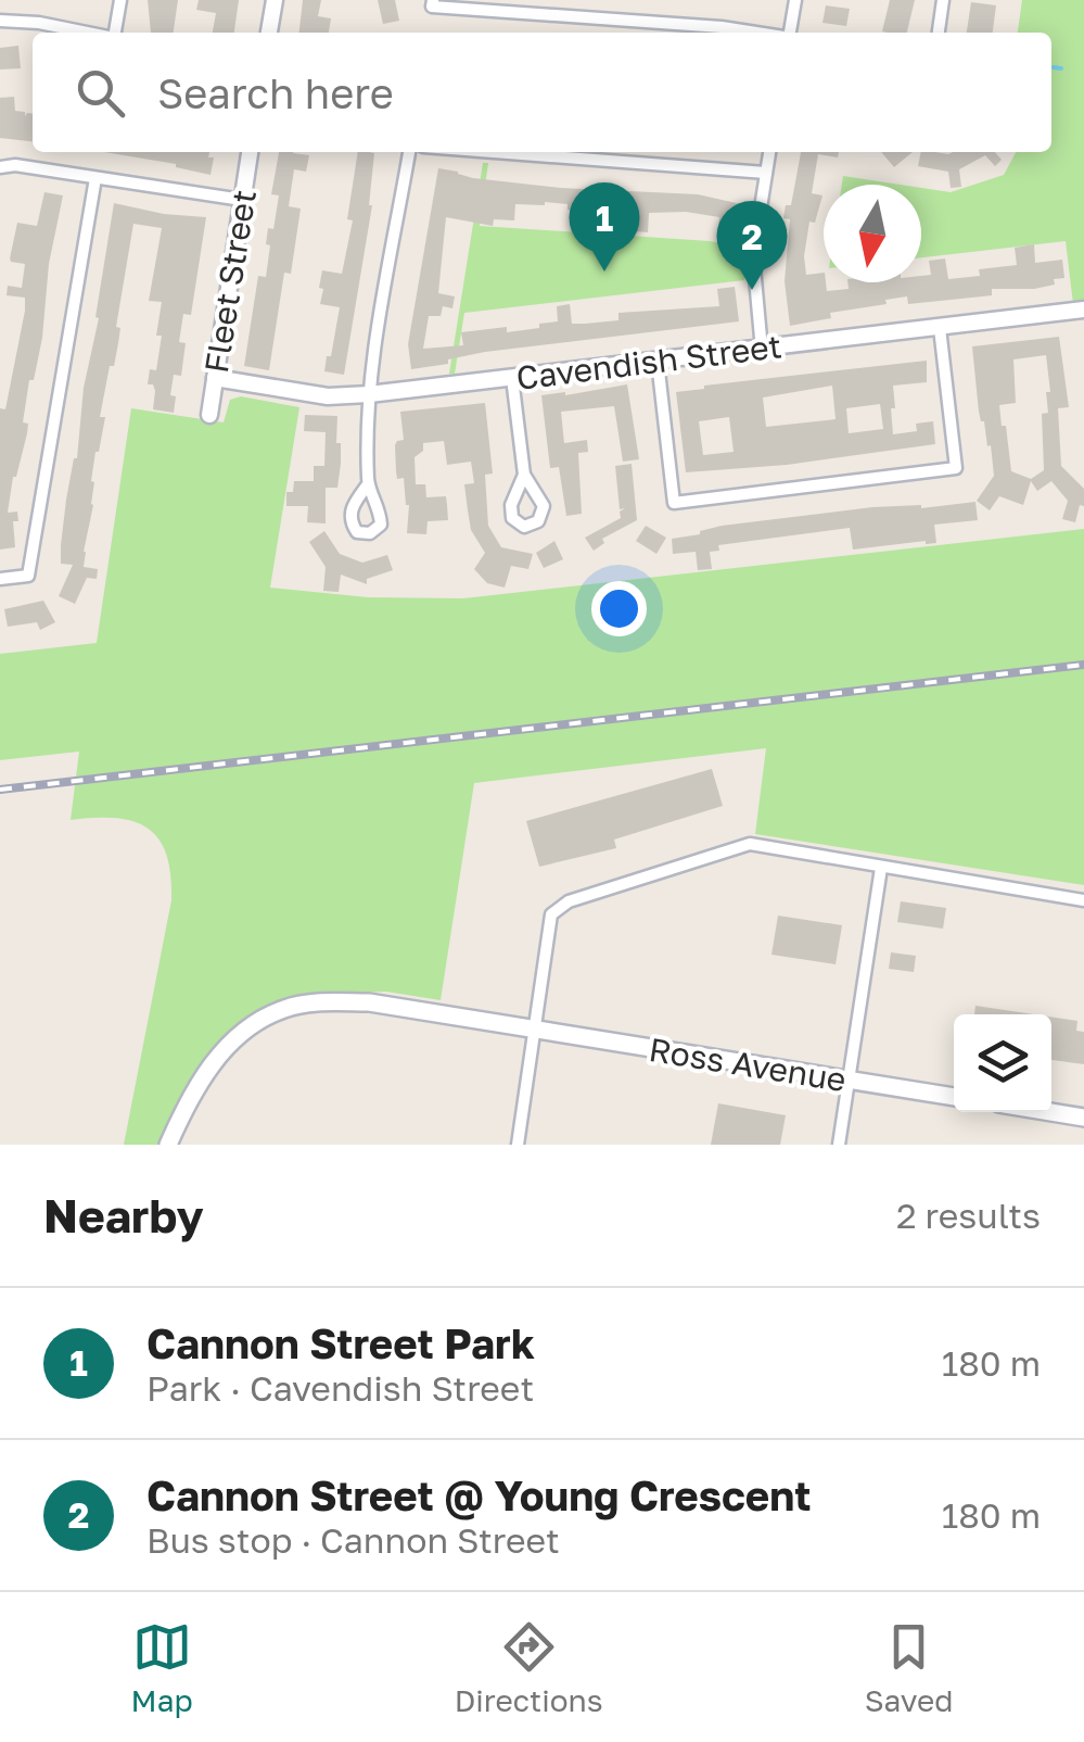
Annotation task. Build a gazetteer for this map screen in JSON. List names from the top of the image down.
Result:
{
  "streets": {
    "main road": ["Ross Avenue"],
    "street": ["Fleet Street", "Cavendish Street"]
  },
  "crossings": [
    ["Fleet Street", "Cavendish Street"]
  ],
  "north": "bottom",
  "page": {
    "search": "Search here",
    "pins": ["1", "2"],
    "heading": ["Nearby", "2 results"],
    "list": [
      {
        "mark": "1",
        "name": "Cannon Street Park",
        "note": "Park · Cavendish Street",
        "value": "180 m"
      },
      {
        "mark": "2",
        "name": "Cannon Street @ Young Crescent",
        "note": "Bus stop · Cannon Street",
        "value": "180 m"
      }
    ],
    "nav": ["Map", "Directions", "Saved"]
  }
}
